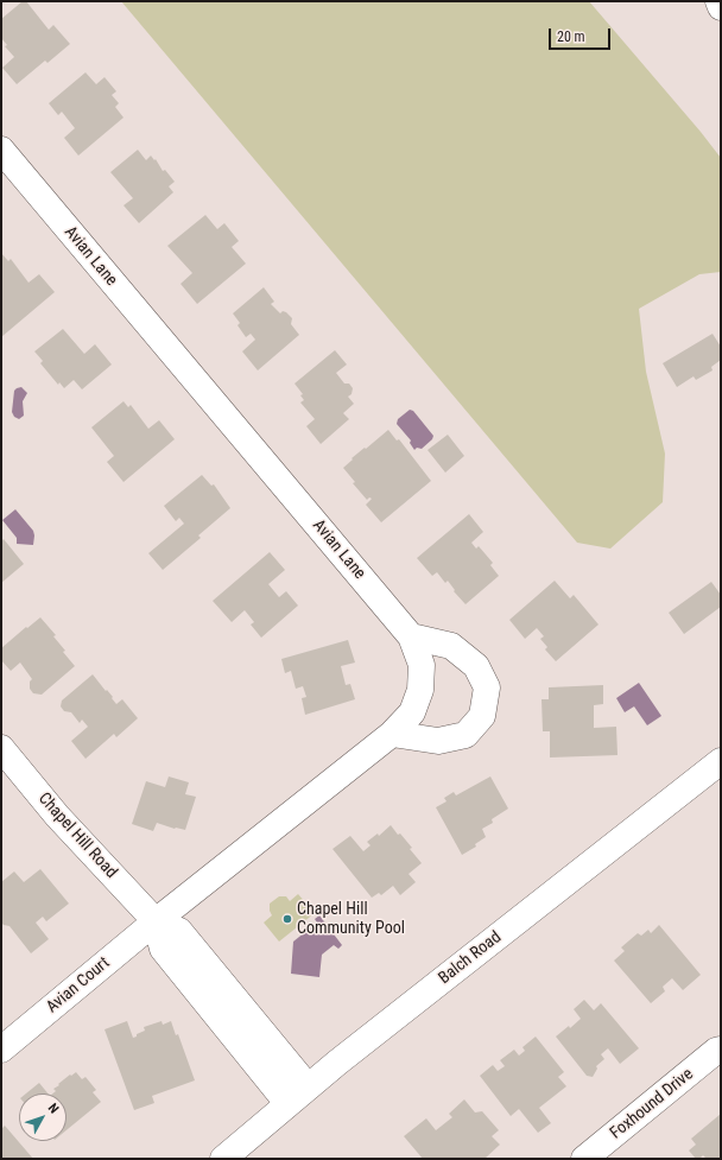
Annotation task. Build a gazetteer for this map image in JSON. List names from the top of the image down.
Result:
{
  "streets": {
    "street": [
      "Avian Lane",
      "Chapel Hill Road",
      "Balch Road",
      "Avian Court",
      "Foxhound Drive"
    ]
  },
  "crossings": [
    ["Avian Lane", "Chapel Hill Road"],
    ["Avian Lane", "Avian Court"],
    ["Chapel Hill Road", "Balch Road"],
    ["Chapel Hill Road", "Avian Court"]
  ],
  "places": ["Chapel Hill Community Pool"],
  "scale_bar": "20 m",
  "north": "top right"
}
